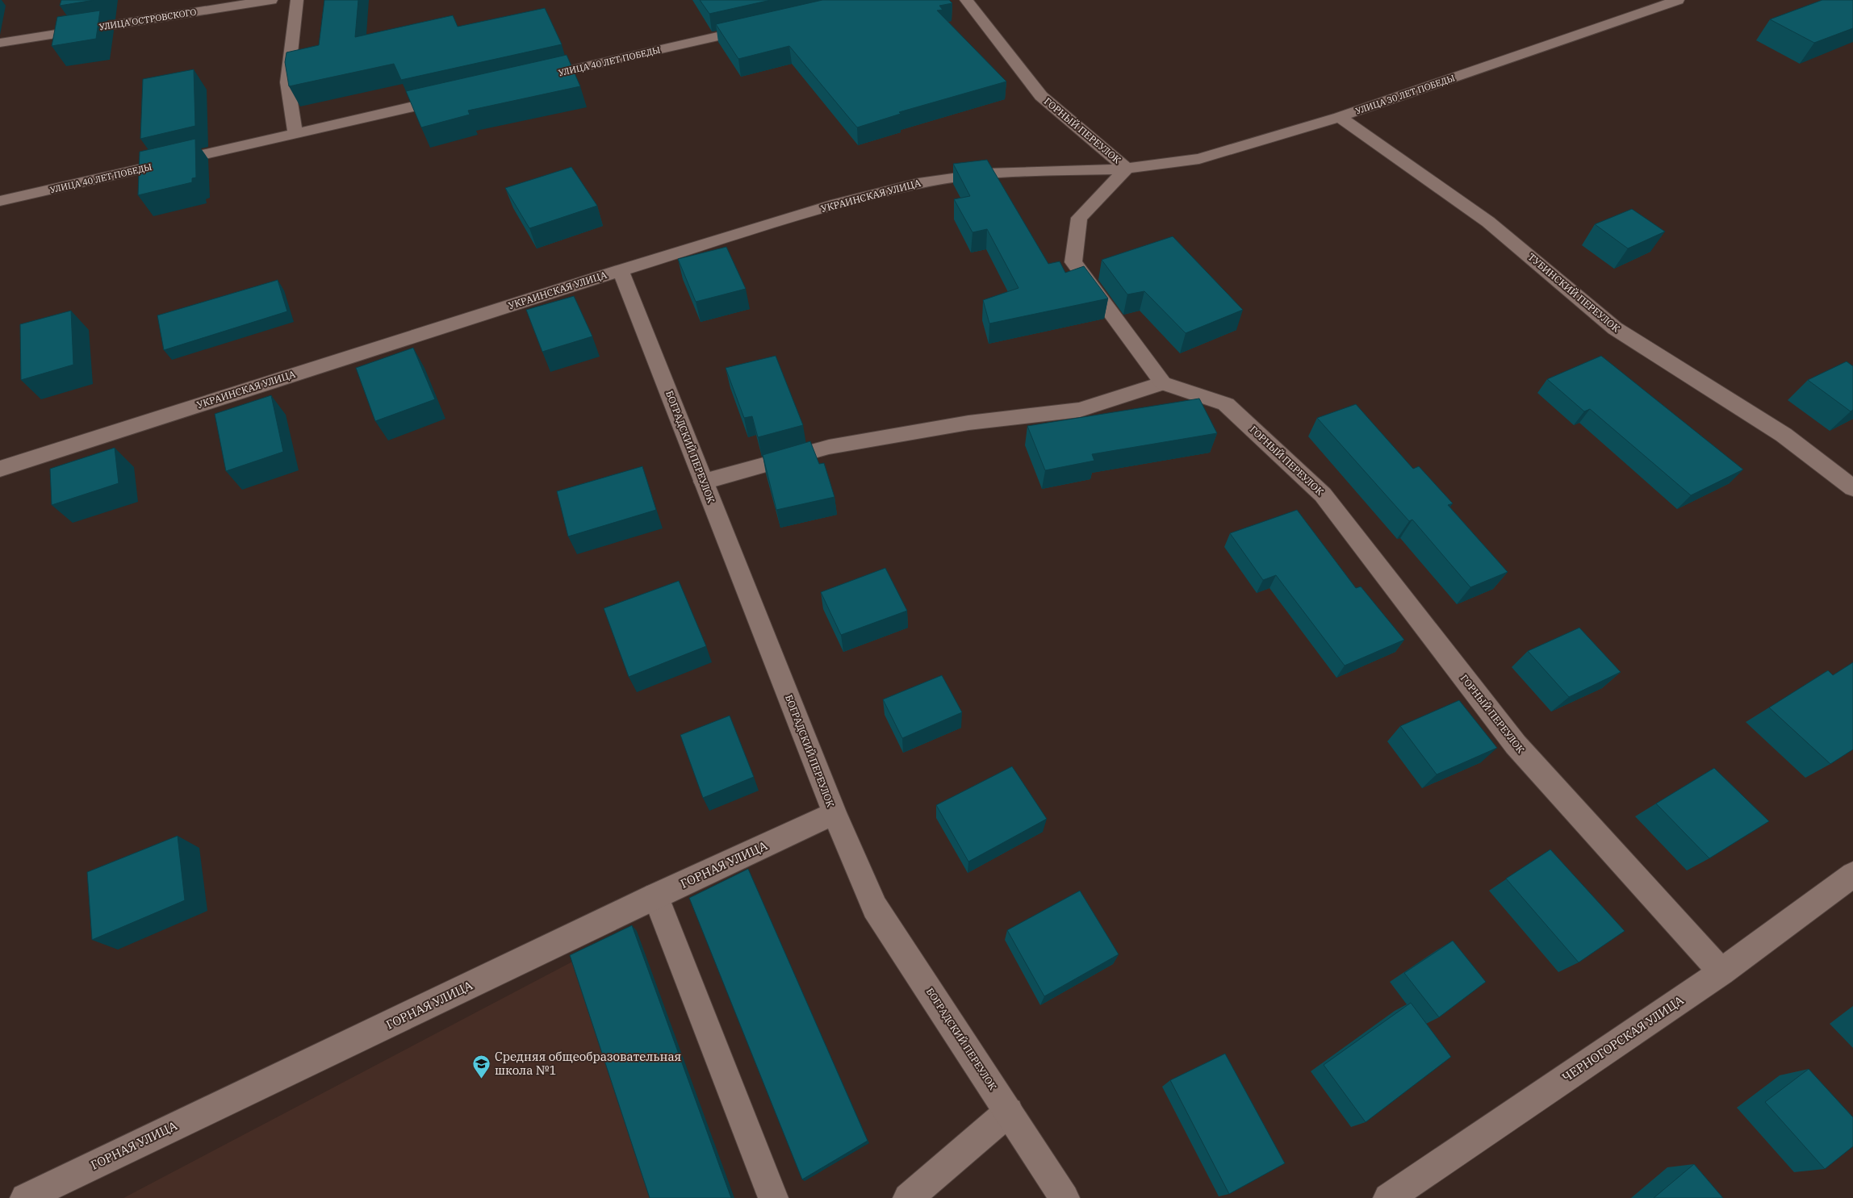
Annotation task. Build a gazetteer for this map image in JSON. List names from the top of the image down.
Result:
{
  "streets": {
    "street": [
      "УЛИЦА ОСТРОВСКОГО",
      "УЛИЦА 40 ЛЕТ ПОБЕДЫ",
      "УЛИЦА 30 ЛЕТ ПОБЕДЫ",
      "ГОРНЫЙ ПЕРЕУЛОК",
      "УКРАИНСКАЯ УЛИЦА",
      "ТУБИНСКИЙ ПЕРЕУЛОК",
      "БОГРАДСКИЙ ПЕРЕУЛОК",
      "ГОРНАЯ УЛИЦА",
      "ЧЕРНОГОРСКАЯ УЛИЦА"
    ]
  },
  "crossings": [
    ["УЛИЦА 30 ЛЕТ ПОБЕДЫ", "ГОРНЫЙ ПЕРЕУЛОК"],
    ["УЛИЦА 30 ЛЕТ ПОБЕДЫ", "УКРАИНСКАЯ УЛИЦА"],
    ["УЛИЦА 30 ЛЕТ ПОБЕДЫ", "ТУБИНСКИЙ ПЕРЕУЛОК"],
    ["ГОРНЫЙ ПЕРЕУЛОК", "УКРАИНСКАЯ УЛИЦА"],
    ["ГОРНЫЙ ПЕРЕУЛОК", "ЧЕРНОГОРСКАЯ УЛИЦА"],
    ["УКРАИНСКАЯ УЛИЦА", "БОГРАДСКИЙ ПЕРЕУЛОК"],
    ["БОГРАДСКИЙ ПЕРЕУЛОК", "ГОРНАЯ УЛИЦА"]
  ],
  "places": {
    "school or university": ["Средняя общеобразовательная школа №1"]
  }
}
